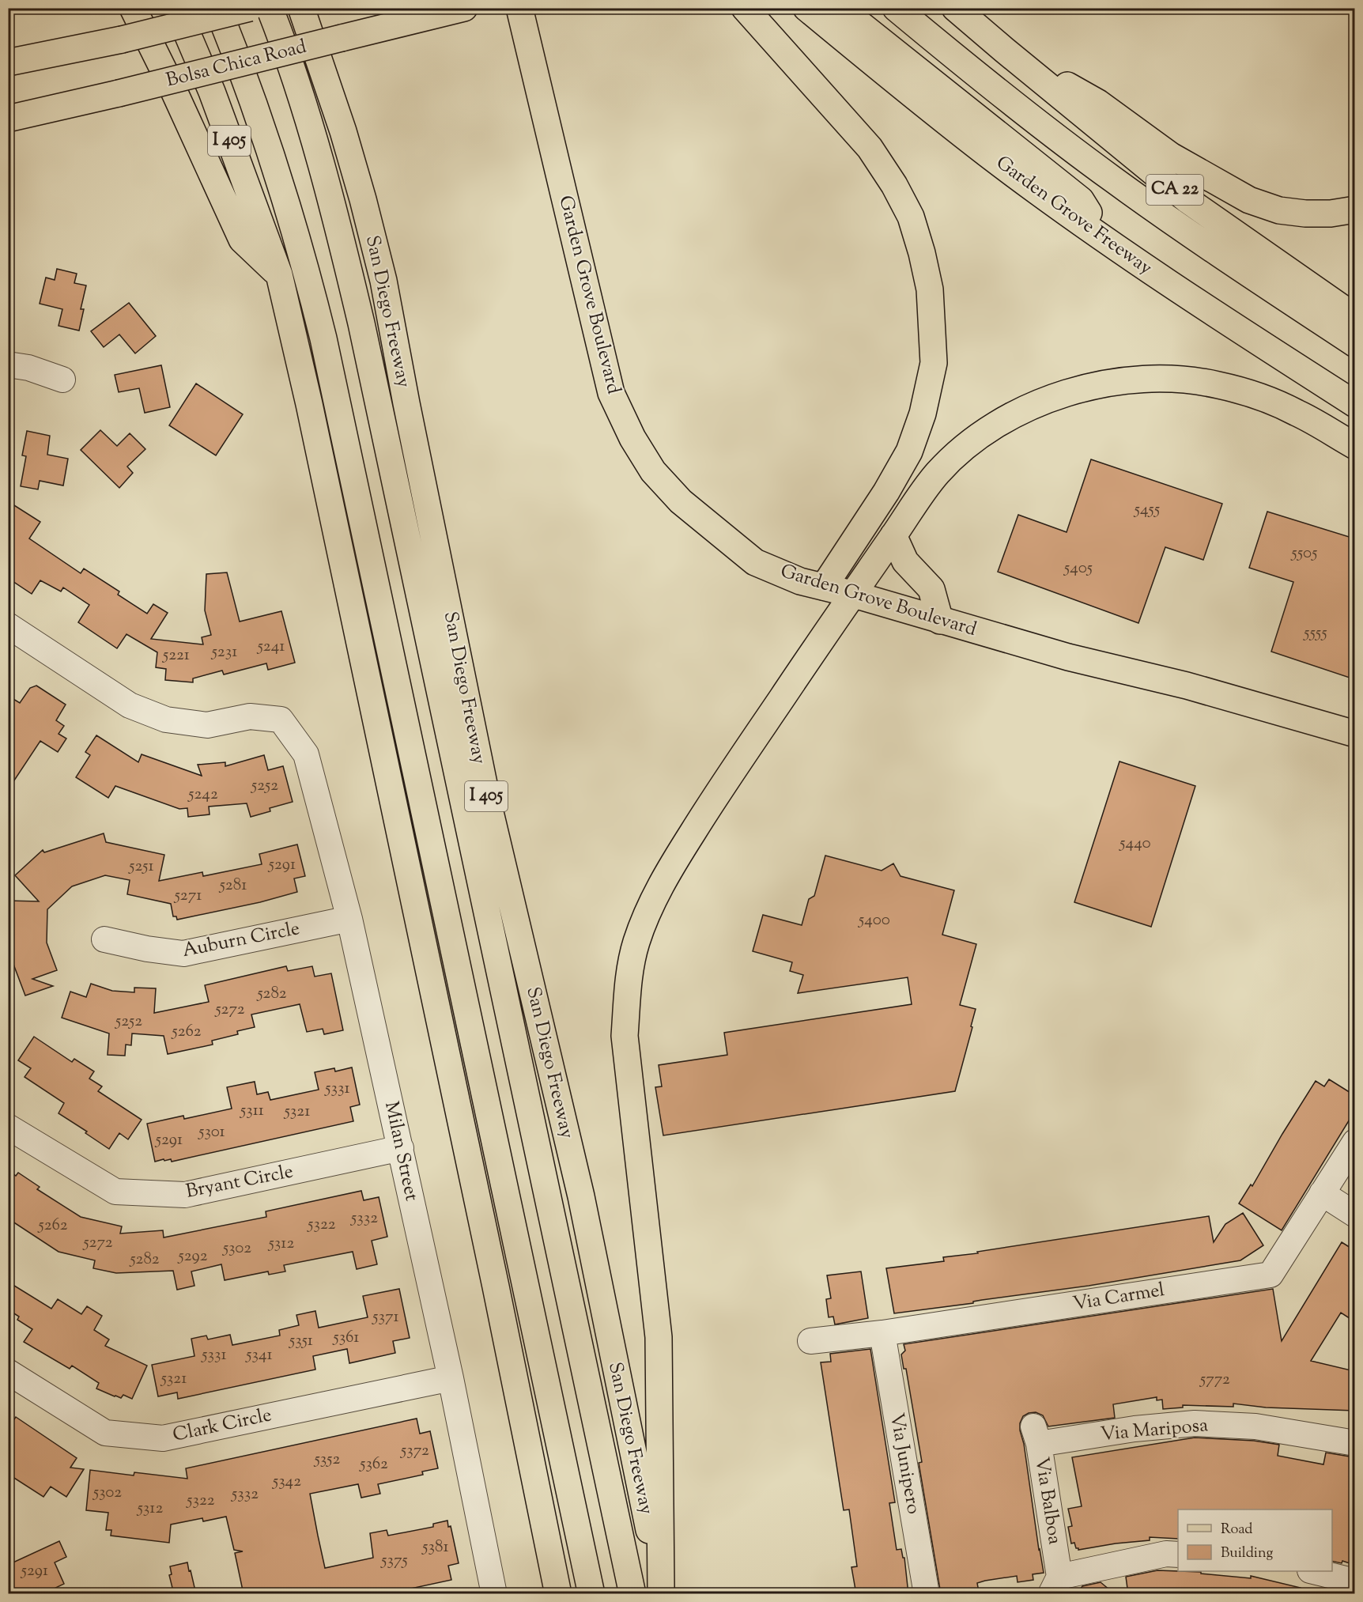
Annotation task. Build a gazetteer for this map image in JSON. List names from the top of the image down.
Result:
{
  "streets": {
    "main road": [
      "Bolsa Chica Road",
      "I 405",
      "CA 22",
      "Garden Grove Freeway",
      "Garden Grove Boulevard",
      "San Diego Freeway"
    ],
    "street": [
      "Auburn Circle",
      "Milan Street",
      "Bryant Circle",
      "Via Carmel",
      "Clark Circle",
      "Via Mariposa",
      "Via Junipero",
      "Via Balboa"
    ]
  },
  "crossings": [
    ["Auburn Circle", "Milan Street"],
    ["Milan Street", "Bryant Circle"],
    ["Milan Street", "Clark Circle"],
    ["Via Carmel", "Via Junipero"],
    ["Via Mariposa", "Via Balboa"]
  ],
  "house_numbers": [
    "5455",
    "5505",
    "5405",
    "5555",
    "5241",
    "5231",
    "5221",
    "5252",
    "5242",
    "5440",
    "5291",
    "5251",
    "5281",
    "5271",
    "5400",
    "5282",
    "5272",
    "5252",
    "5262",
    "5331",
    "5311",
    "5321",
    "5301",
    "5291",
    "5332",
    "5322",
    "5262",
    "5272",
    "5312",
    "5302",
    "5292",
    "5282",
    "5371",
    "5361",
    "5351",
    "5331",
    "5341",
    "5321",
    "5772",
    "5372",
    "5352",
    "5362",
    "5342",
    "5302",
    "5332",
    "5322",
    "5312",
    "5381",
    "5375",
    "5291"
  ],
  "legend": ["Road", "Building"]
}
